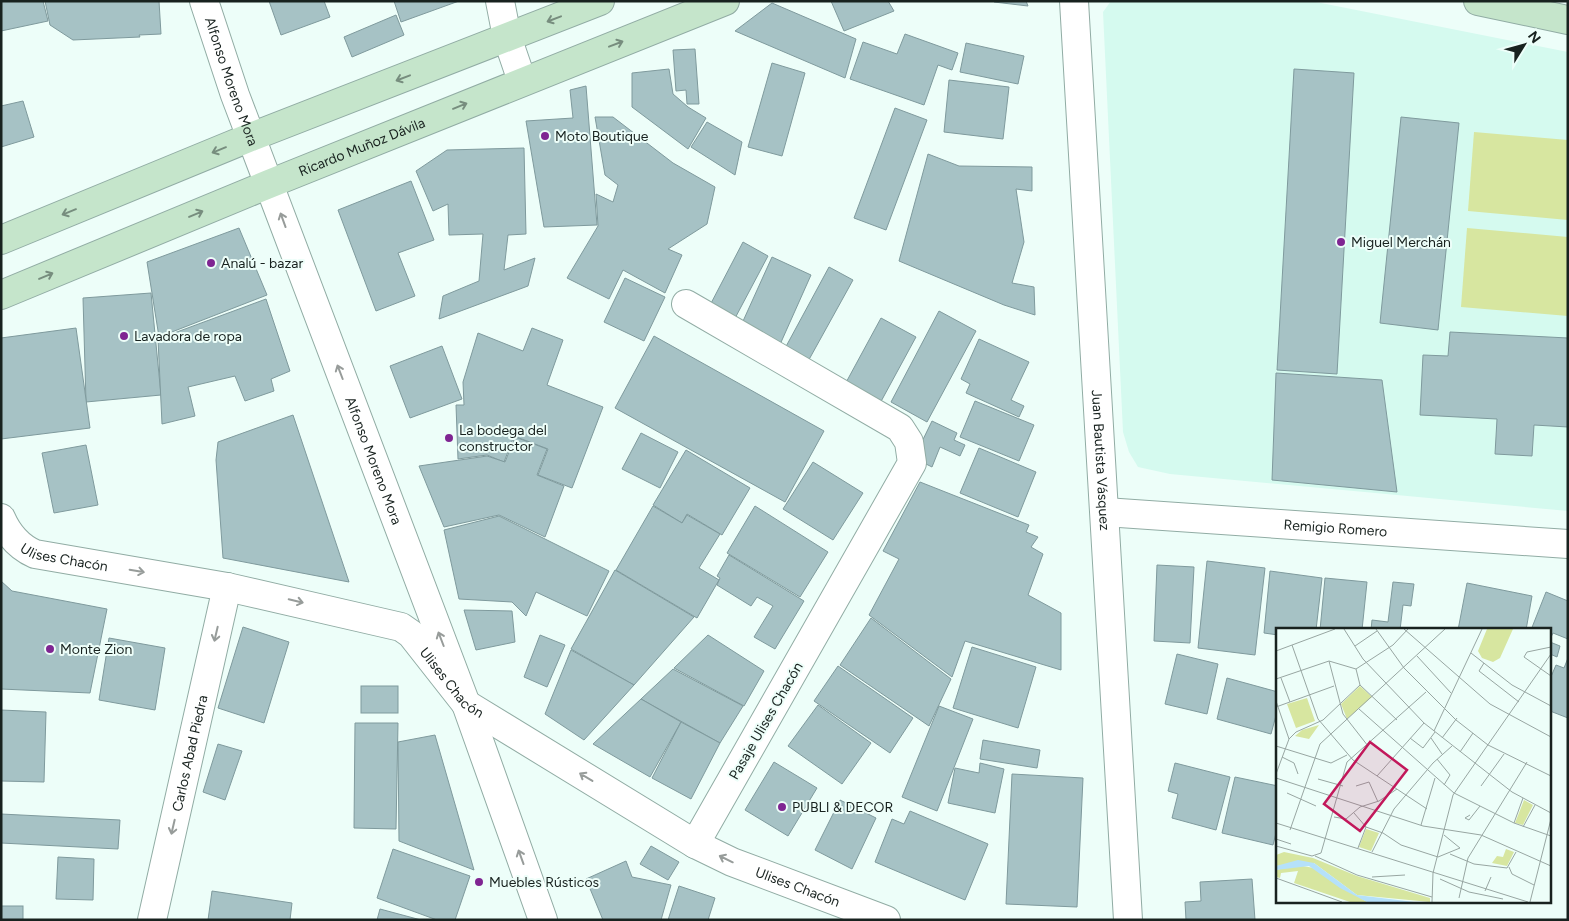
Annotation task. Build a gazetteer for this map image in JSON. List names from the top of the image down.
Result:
{
  "streets": {
    "main road": ["Ricardo Muñoz Dávila"],
    "street": [
      "Alfonso Moreno Mora",
      "Juan Bautista Vásquez",
      "Remigio Romero",
      "Ulises Chacón",
      "Pasaje Ulises Chacón",
      "Carlos Abad Piedra"
    ]
  },
  "crossings": [
    ["Alfonso Moreno Mora", "Ricardo Muñoz Dávila"],
    ["Alfonso Moreno Mora", "Ulises Chacón"],
    ["Juan Bautista Vásquez", "Remigio Romero"],
    ["Ulises Chacón", "Pasaje Ulises Chacón"],
    ["Ulises Chacón", "Carlos Abad Piedra"]
  ],
  "one_way": ["Alfonso Moreno Mora", "Carlos Abad Piedra"],
  "places": [
    "Moto Boutique",
    "Miguel Merchán",
    "Analú - bazar",
    "Lavadora de ropa",
    "La bodega del constructor",
    "Monte Zion",
    "PUBLI & DECOR",
    "Muebles Rústicos"
  ],
  "north": "top right"
}
